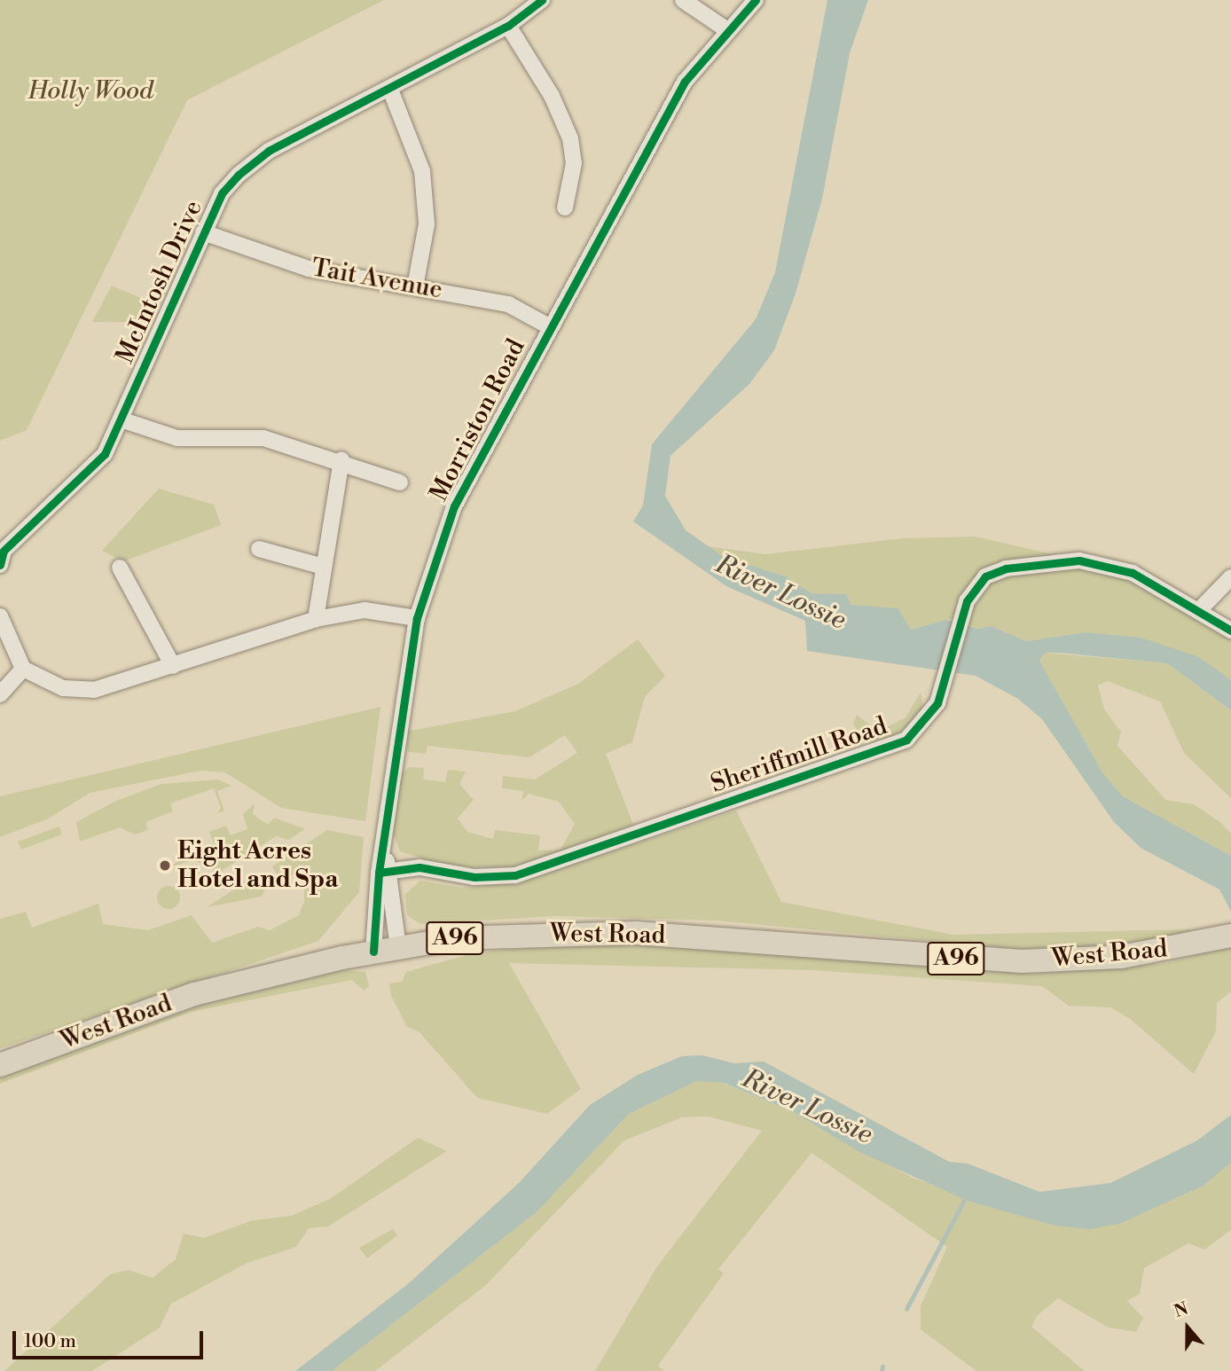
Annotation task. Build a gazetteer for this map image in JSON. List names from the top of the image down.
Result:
{
  "streets": {
    "highway": ["West Road", "A96"],
    "street": [
      "Tait Avenue",
      "McIntosh Drive",
      "Morriston Road",
      "Sheriffmill Road"
    ]
  },
  "crossings": [
    ["Tait Avenue", "McIntosh Drive"],
    ["Tait Avenue", "Morriston Road"],
    ["Morriston Road", "Sheriffmill Road"],
    ["Morriston Road", "West Road"]
  ],
  "water": ["River Lossie"],
  "parks": ["Holly Wood"],
  "places": ["Eight Acres Hotel and Spa"],
  "scale_bar": "100 m",
  "north": "top"
}
